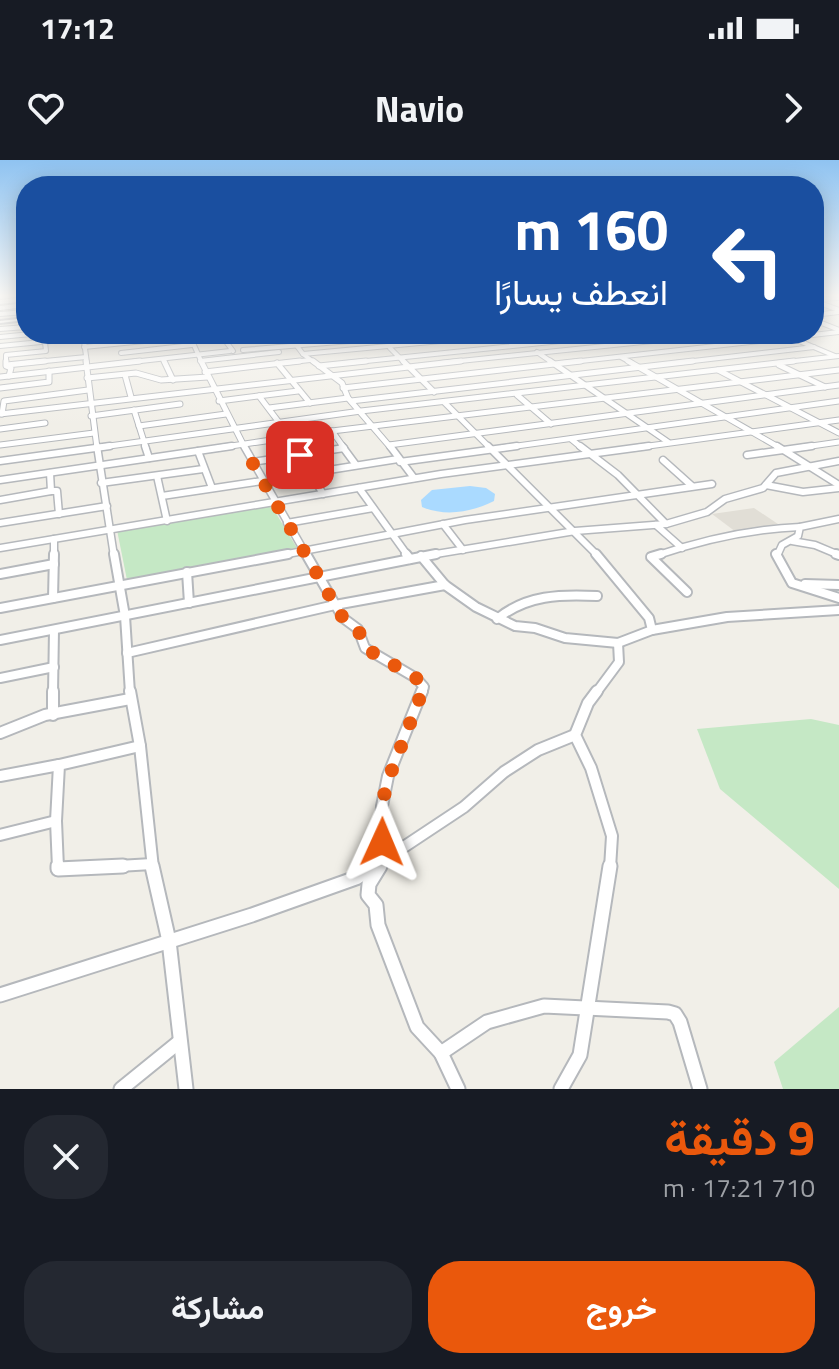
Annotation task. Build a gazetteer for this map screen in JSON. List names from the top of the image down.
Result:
{
  "page": {
    "status": "17:12",
    "header": "Navio",
    "turn": ["160 m", "انعطف يسارًا"],
    "heading": ["9 دقيقة", "710 m · 17:21"],
    "buttons": ["خروج", "مشاركة"]
  }
}
